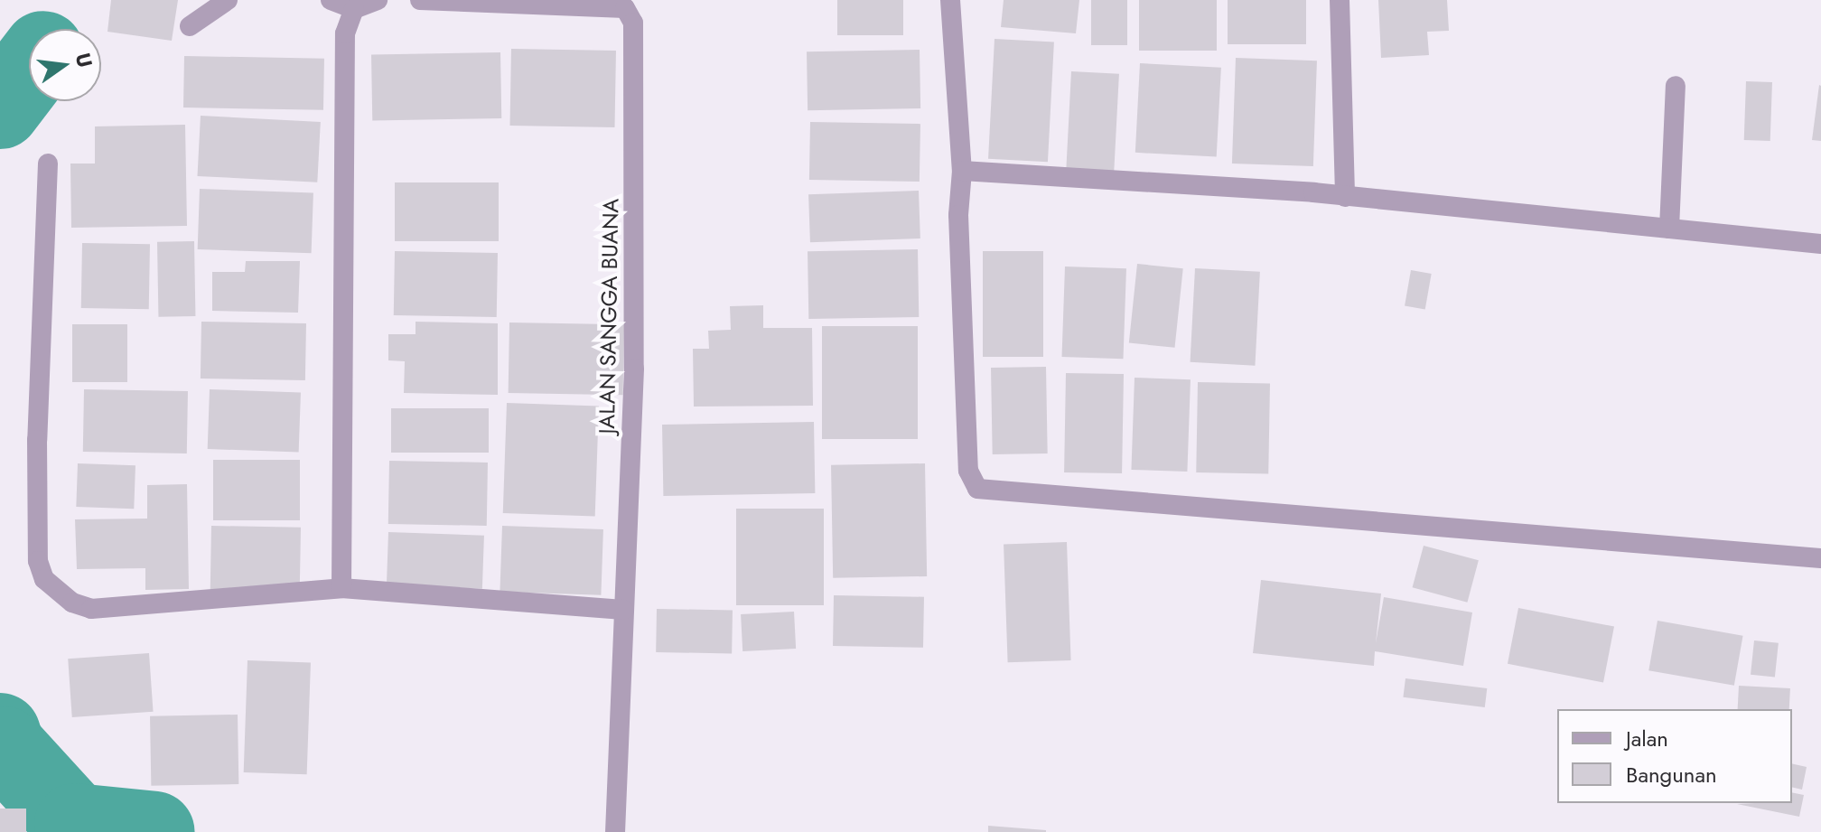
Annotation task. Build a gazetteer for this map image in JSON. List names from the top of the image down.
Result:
{
  "streets": {
    "street": ["JALAN SANGGA BUANA"]
  },
  "legend": ["Jalan", "Bangunan"],
  "north": "right"
}
